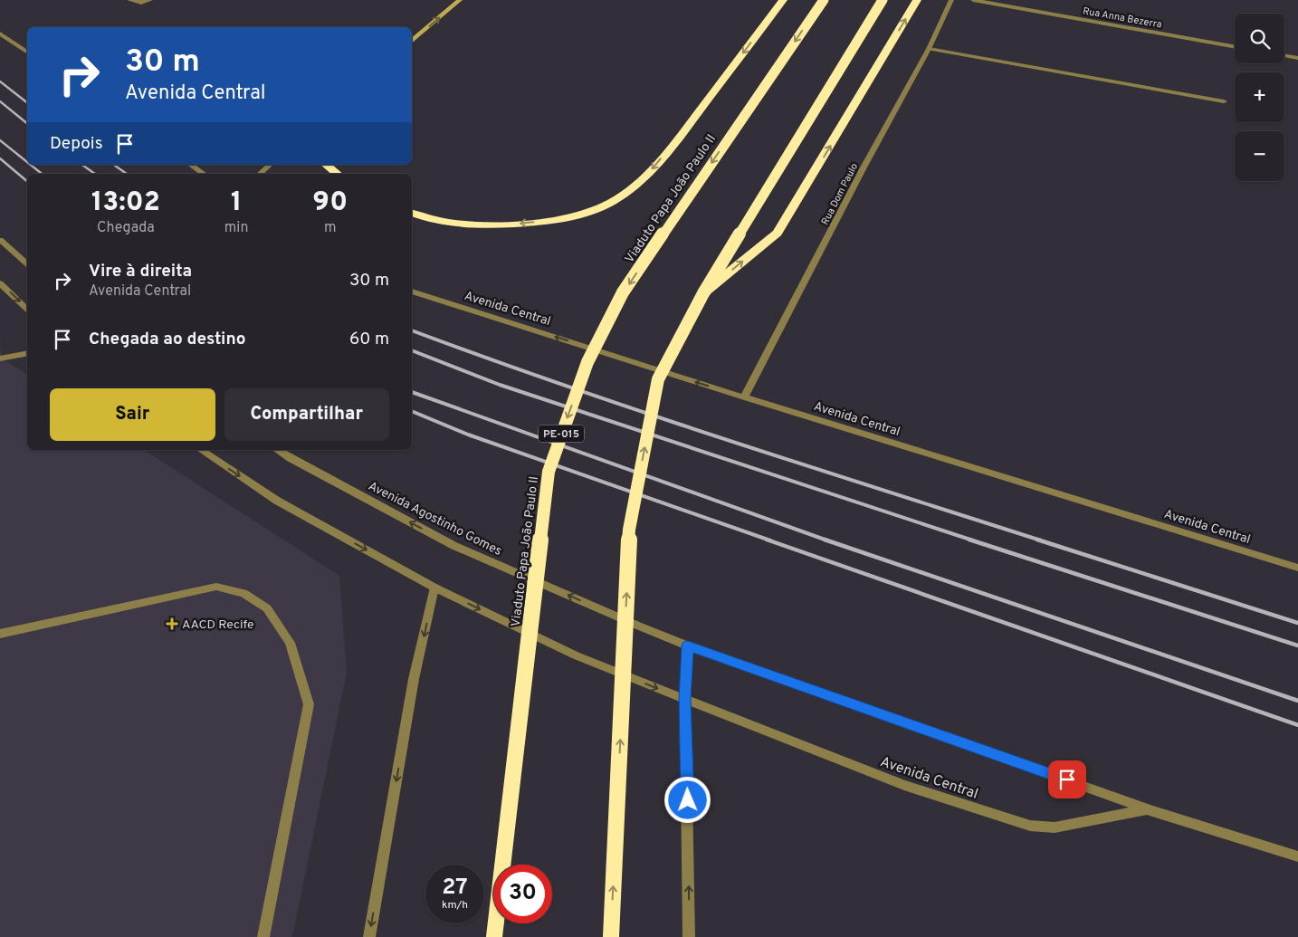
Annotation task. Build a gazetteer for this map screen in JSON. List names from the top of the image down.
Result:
{
  "streets": {
    "highway": ["Viaduto Papa João Paulo II", "PE-015"],
    "street": [
      "Rua Anna Bezerra",
      "Rua Dom Paulo",
      "Avenida Central",
      "Avenida Agostinho Gomes"
    ]
  },
  "crossings": [
    ["Rua Dom Paulo", "Avenida Central"],
    ["Avenida Central", "Avenida Agostinho Gomes"]
  ],
  "places": {
    "health": ["AACD Recife"]
  },
  "page": {
    "map_buttons": ["+", "−"],
    "turn": ["30 m", "Avenida Central"],
    "then": "Depois",
    "eta": [
      "13:02",
      "Chegada",
      "1",
      "min",
      "90",
      "m"
    ],
    "list": [
      {
        "name": "Vire à direita",
        "note": "Avenida Central",
        "value": "30 m"
      },
      {
        "name": "Chegada ao destino",
        "value": "60 m"
      }
    ],
    "buttons": ["Sair", "Compartilhar"],
    "speed": "27 km/h",
    "limit": "30"
  }
}
